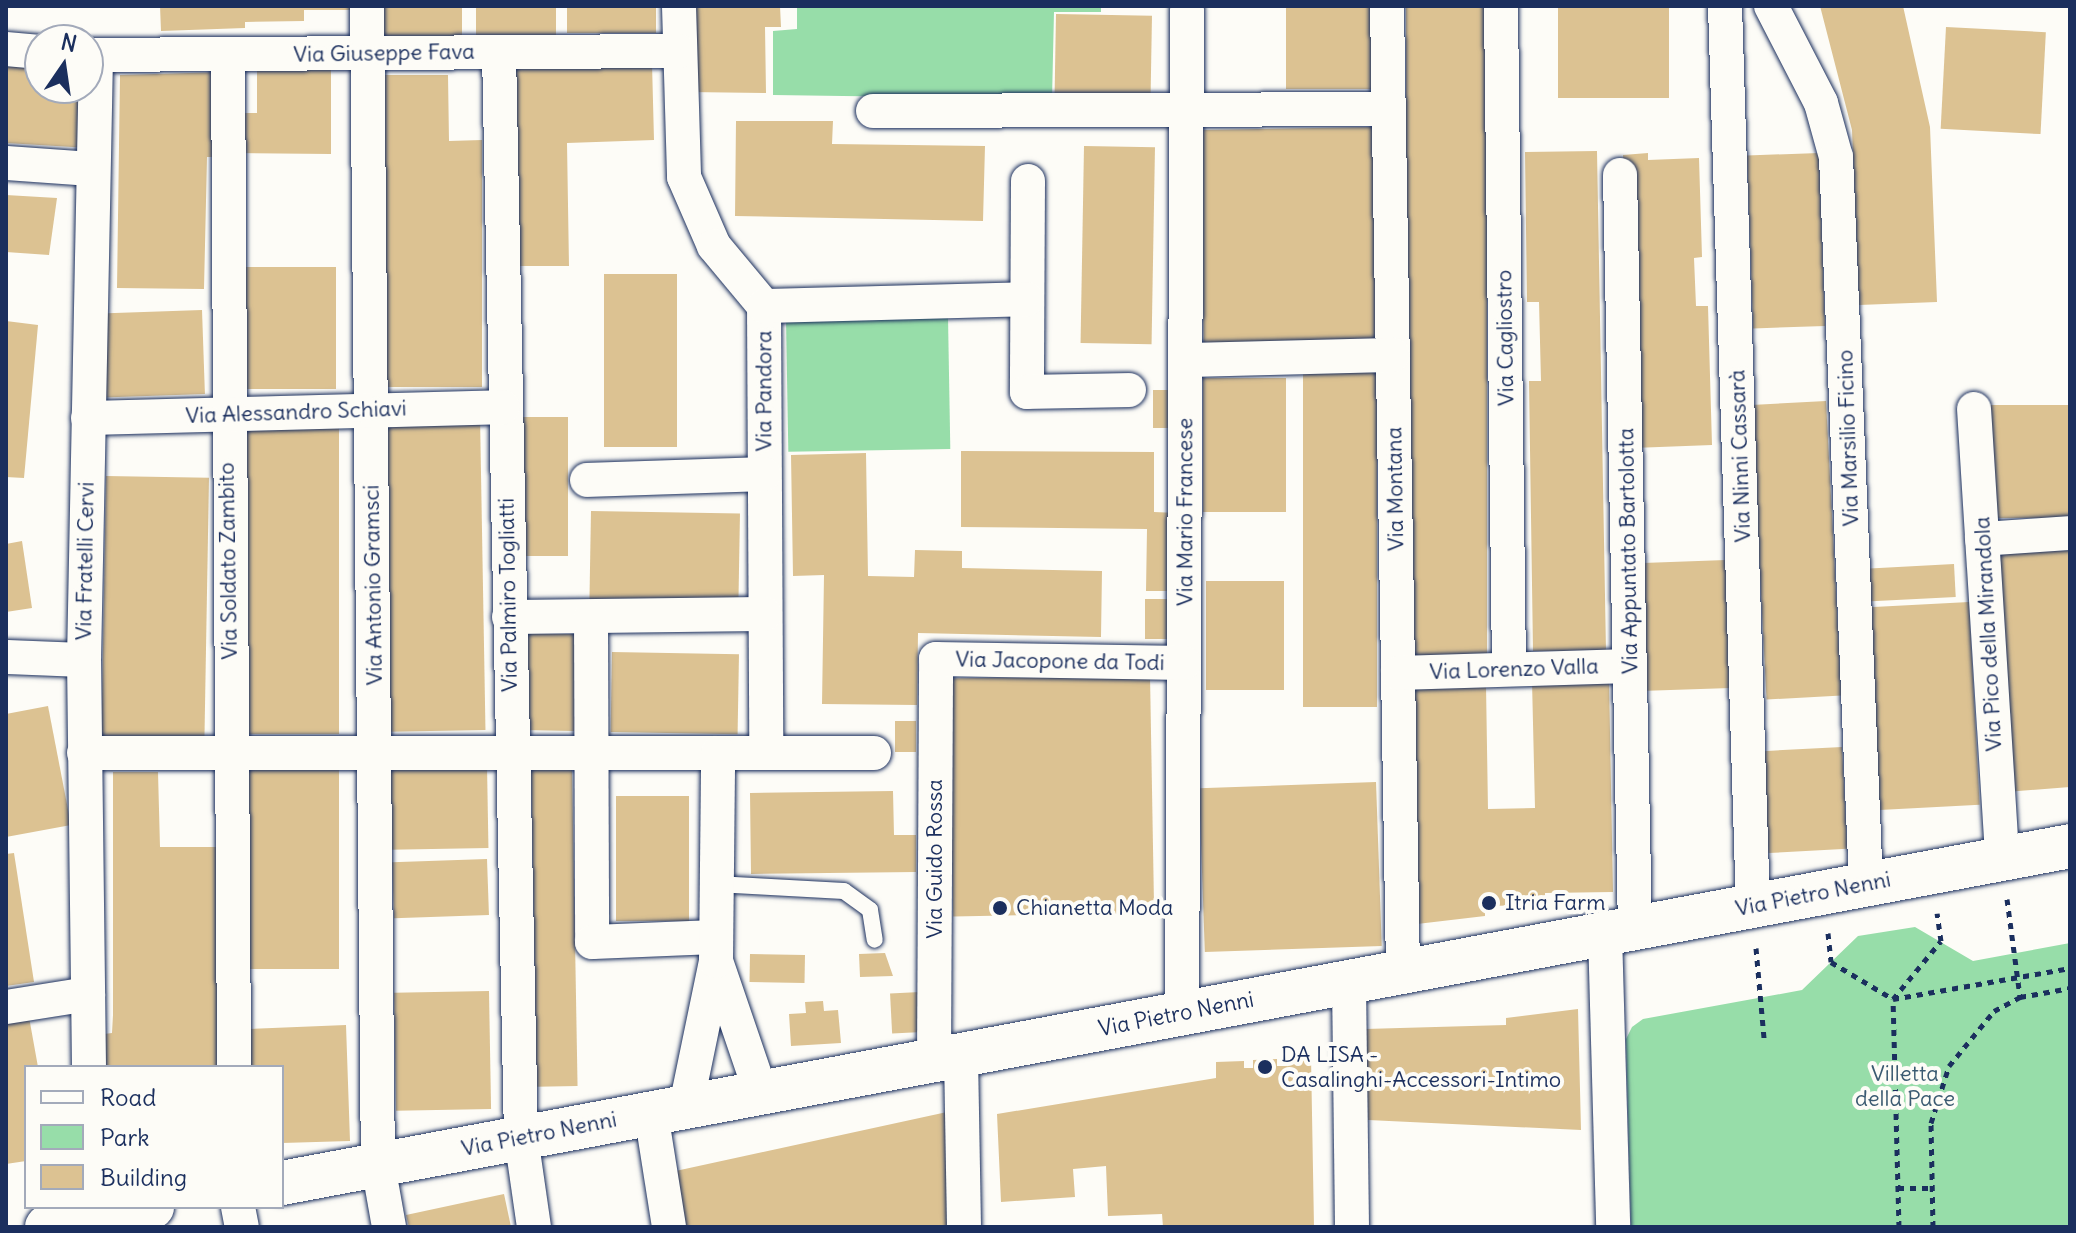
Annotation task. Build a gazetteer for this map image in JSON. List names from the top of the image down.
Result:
{
  "streets": {
    "main road": ["Via Pietro Nenni"],
    "street": [
      "Via Giuseppe Fava",
      "Via Cagliostro",
      "Via Pandora",
      "Via Alessandro Schiavi",
      "Via Marsilio Ficino",
      "Via Ninni Cassarà",
      "Via Montana",
      "Via Mario Francese",
      "Via Appuntato Bartolotta",
      "Via Fratelli Cervi",
      "Via Soldato Zambito",
      "Via Antonio Gramsci",
      "Via Palmiro Togliatti",
      "Via Pico della Mirandola",
      "Via Jacopone da Todi",
      "Via Lorenzo Valla",
      "Via Guido Rossa"
    ]
  },
  "crossings": [
    ["Via Giuseppe Fava", "Via Pandora"],
    ["Via Giuseppe Fava", "Via Soldato Zambito"],
    ["Via Giuseppe Fava", "Via Antonio Gramsci"],
    ["Via Giuseppe Fava", "Via Palmiro Togliatti"],
    ["Via Cagliostro", "Via Lorenzo Valla"],
    ["Via Alessandro Schiavi", "Via Fratelli Cervi"],
    ["Via Alessandro Schiavi", "Via Soldato Zambito"],
    ["Via Alessandro Schiavi", "Via Antonio Gramsci"],
    ["Via Alessandro Schiavi", "Via Palmiro Togliatti"],
    ["Via Marsilio Ficino", "Via Pietro Nenni"],
    ["Via Ninni Cassarà", "Via Pietro Nenni"],
    ["Via Montana", "Via Lorenzo Valla"],
    ["Via Montana", "Via Pietro Nenni"],
    ["Via Mario Francese", "Via Jacopone da Todi"],
    ["Via Mario Francese", "Via Pietro Nenni"],
    ["Via Appuntato Bartolotta", "Via Lorenzo Valla"],
    ["Via Appuntato Bartolotta", "Via Pietro Nenni"],
    ["Via Antonio Gramsci", "Via Pietro Nenni"],
    ["Via Palmiro Togliatti", "Via Pietro Nenni"],
    ["Via Pico della Mirandola", "Via Pietro Nenni"],
    ["Via Jacopone da Todi", "Via Guido Rossa"],
    ["Via Guido Rossa", "Via Pietro Nenni"]
  ],
  "parks": ["Villetta della Pace"],
  "places": ["Itria Farm", "Chianetta Moda", "DA LISA - Casalinghi-Accessori-Intimo"],
  "legend": ["Road", "Park", "Building"],
  "north": "top"
}
